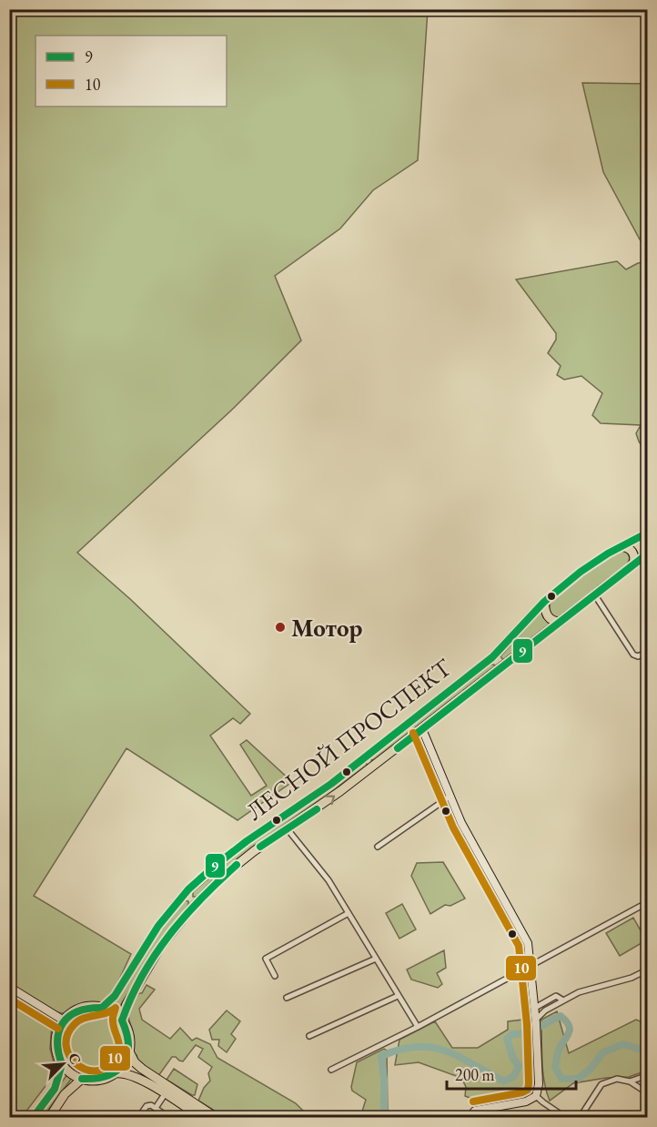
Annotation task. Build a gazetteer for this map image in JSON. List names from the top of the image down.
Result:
{
  "streets": {
    "main road": ["ЛЕСНОЙ ПРОСПЕКТ"]
  },
  "places": ["Мотор"],
  "lines": ["transit line 9", "transit line 10"],
  "legend": ["9", "10"],
  "scale_bar": "200 m",
  "north": "top right"
}
